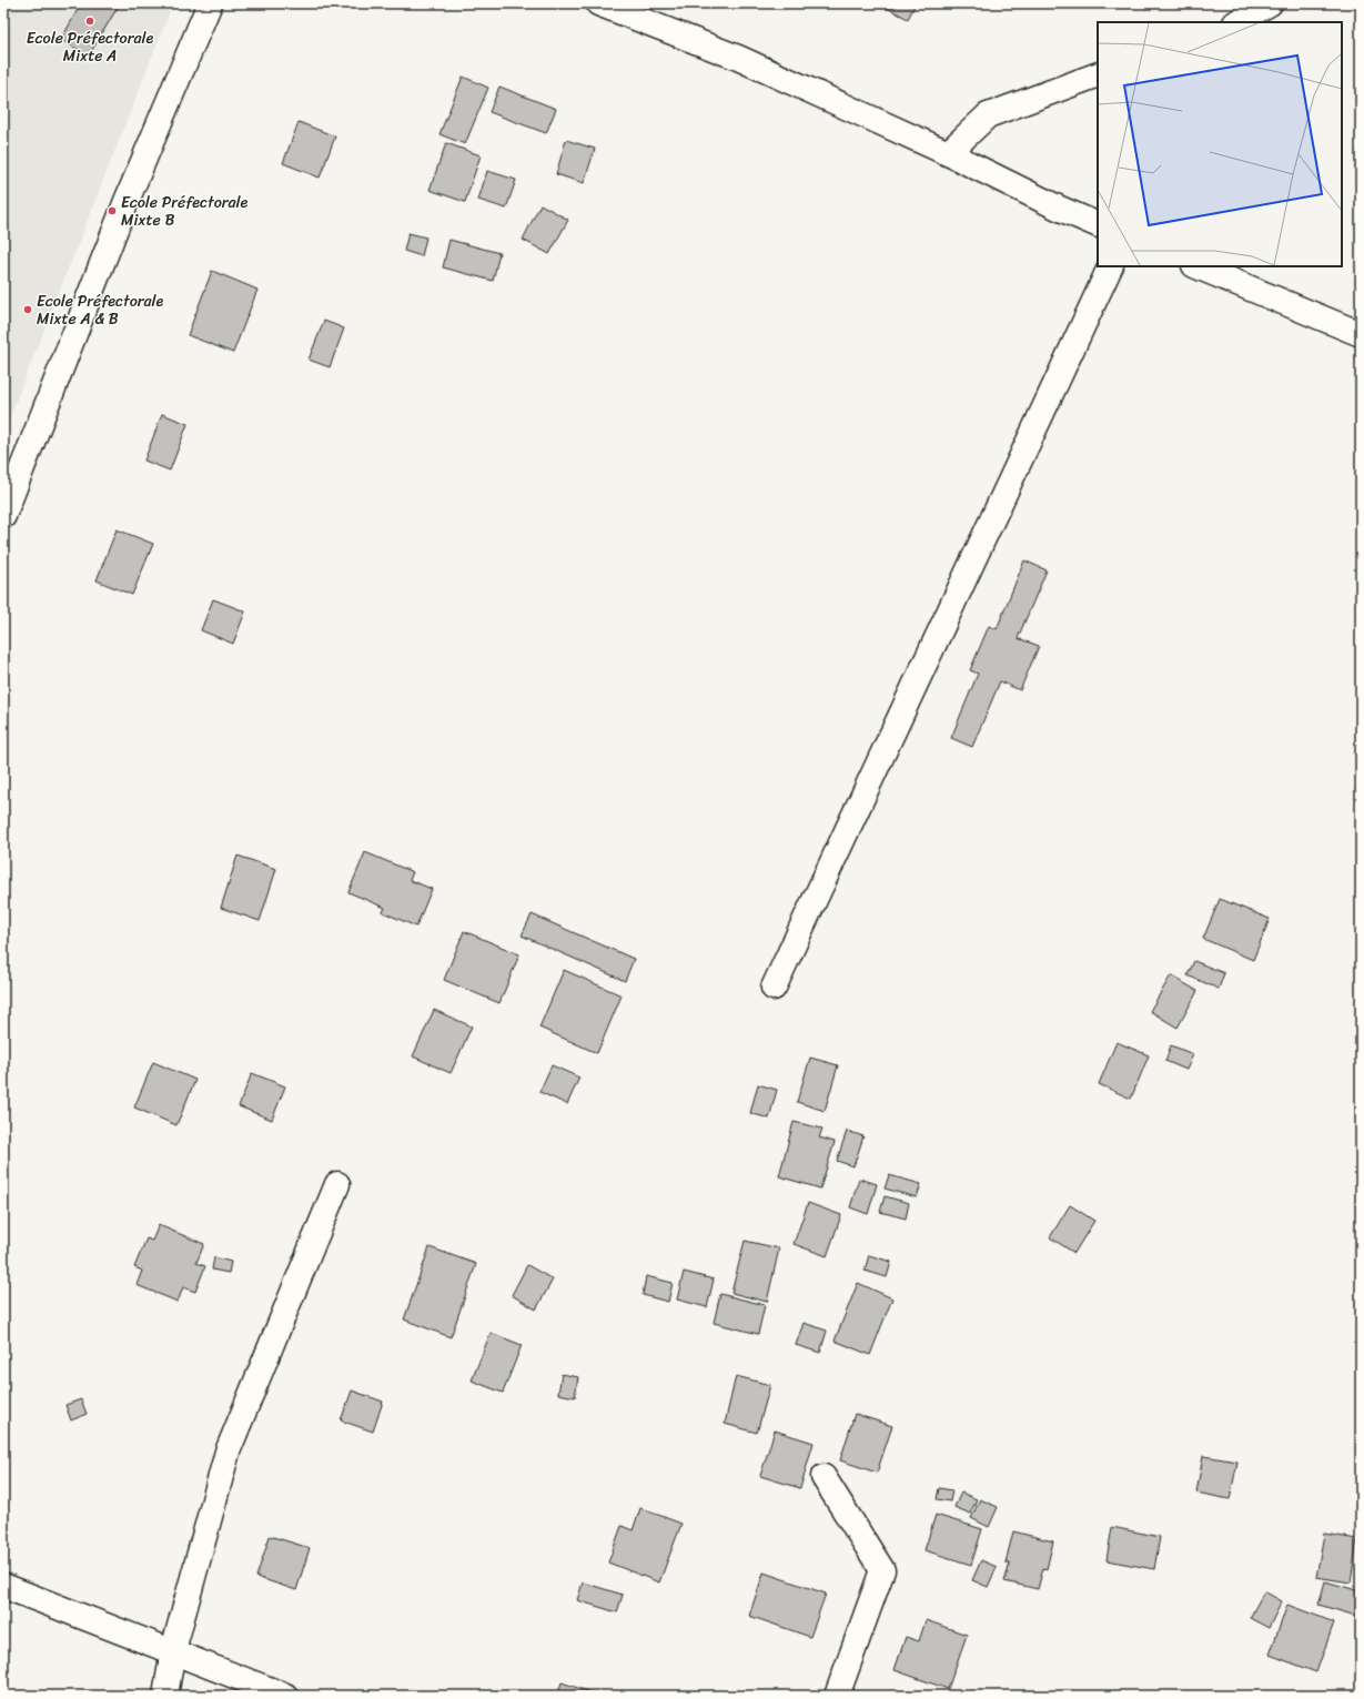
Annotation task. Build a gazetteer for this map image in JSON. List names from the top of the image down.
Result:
{
  "places": ["Ecole Préfectorale Mixte A", "Ecole Préfectorale Mixte B", "Ecole Préfectorale Mixte A & B"]
}
